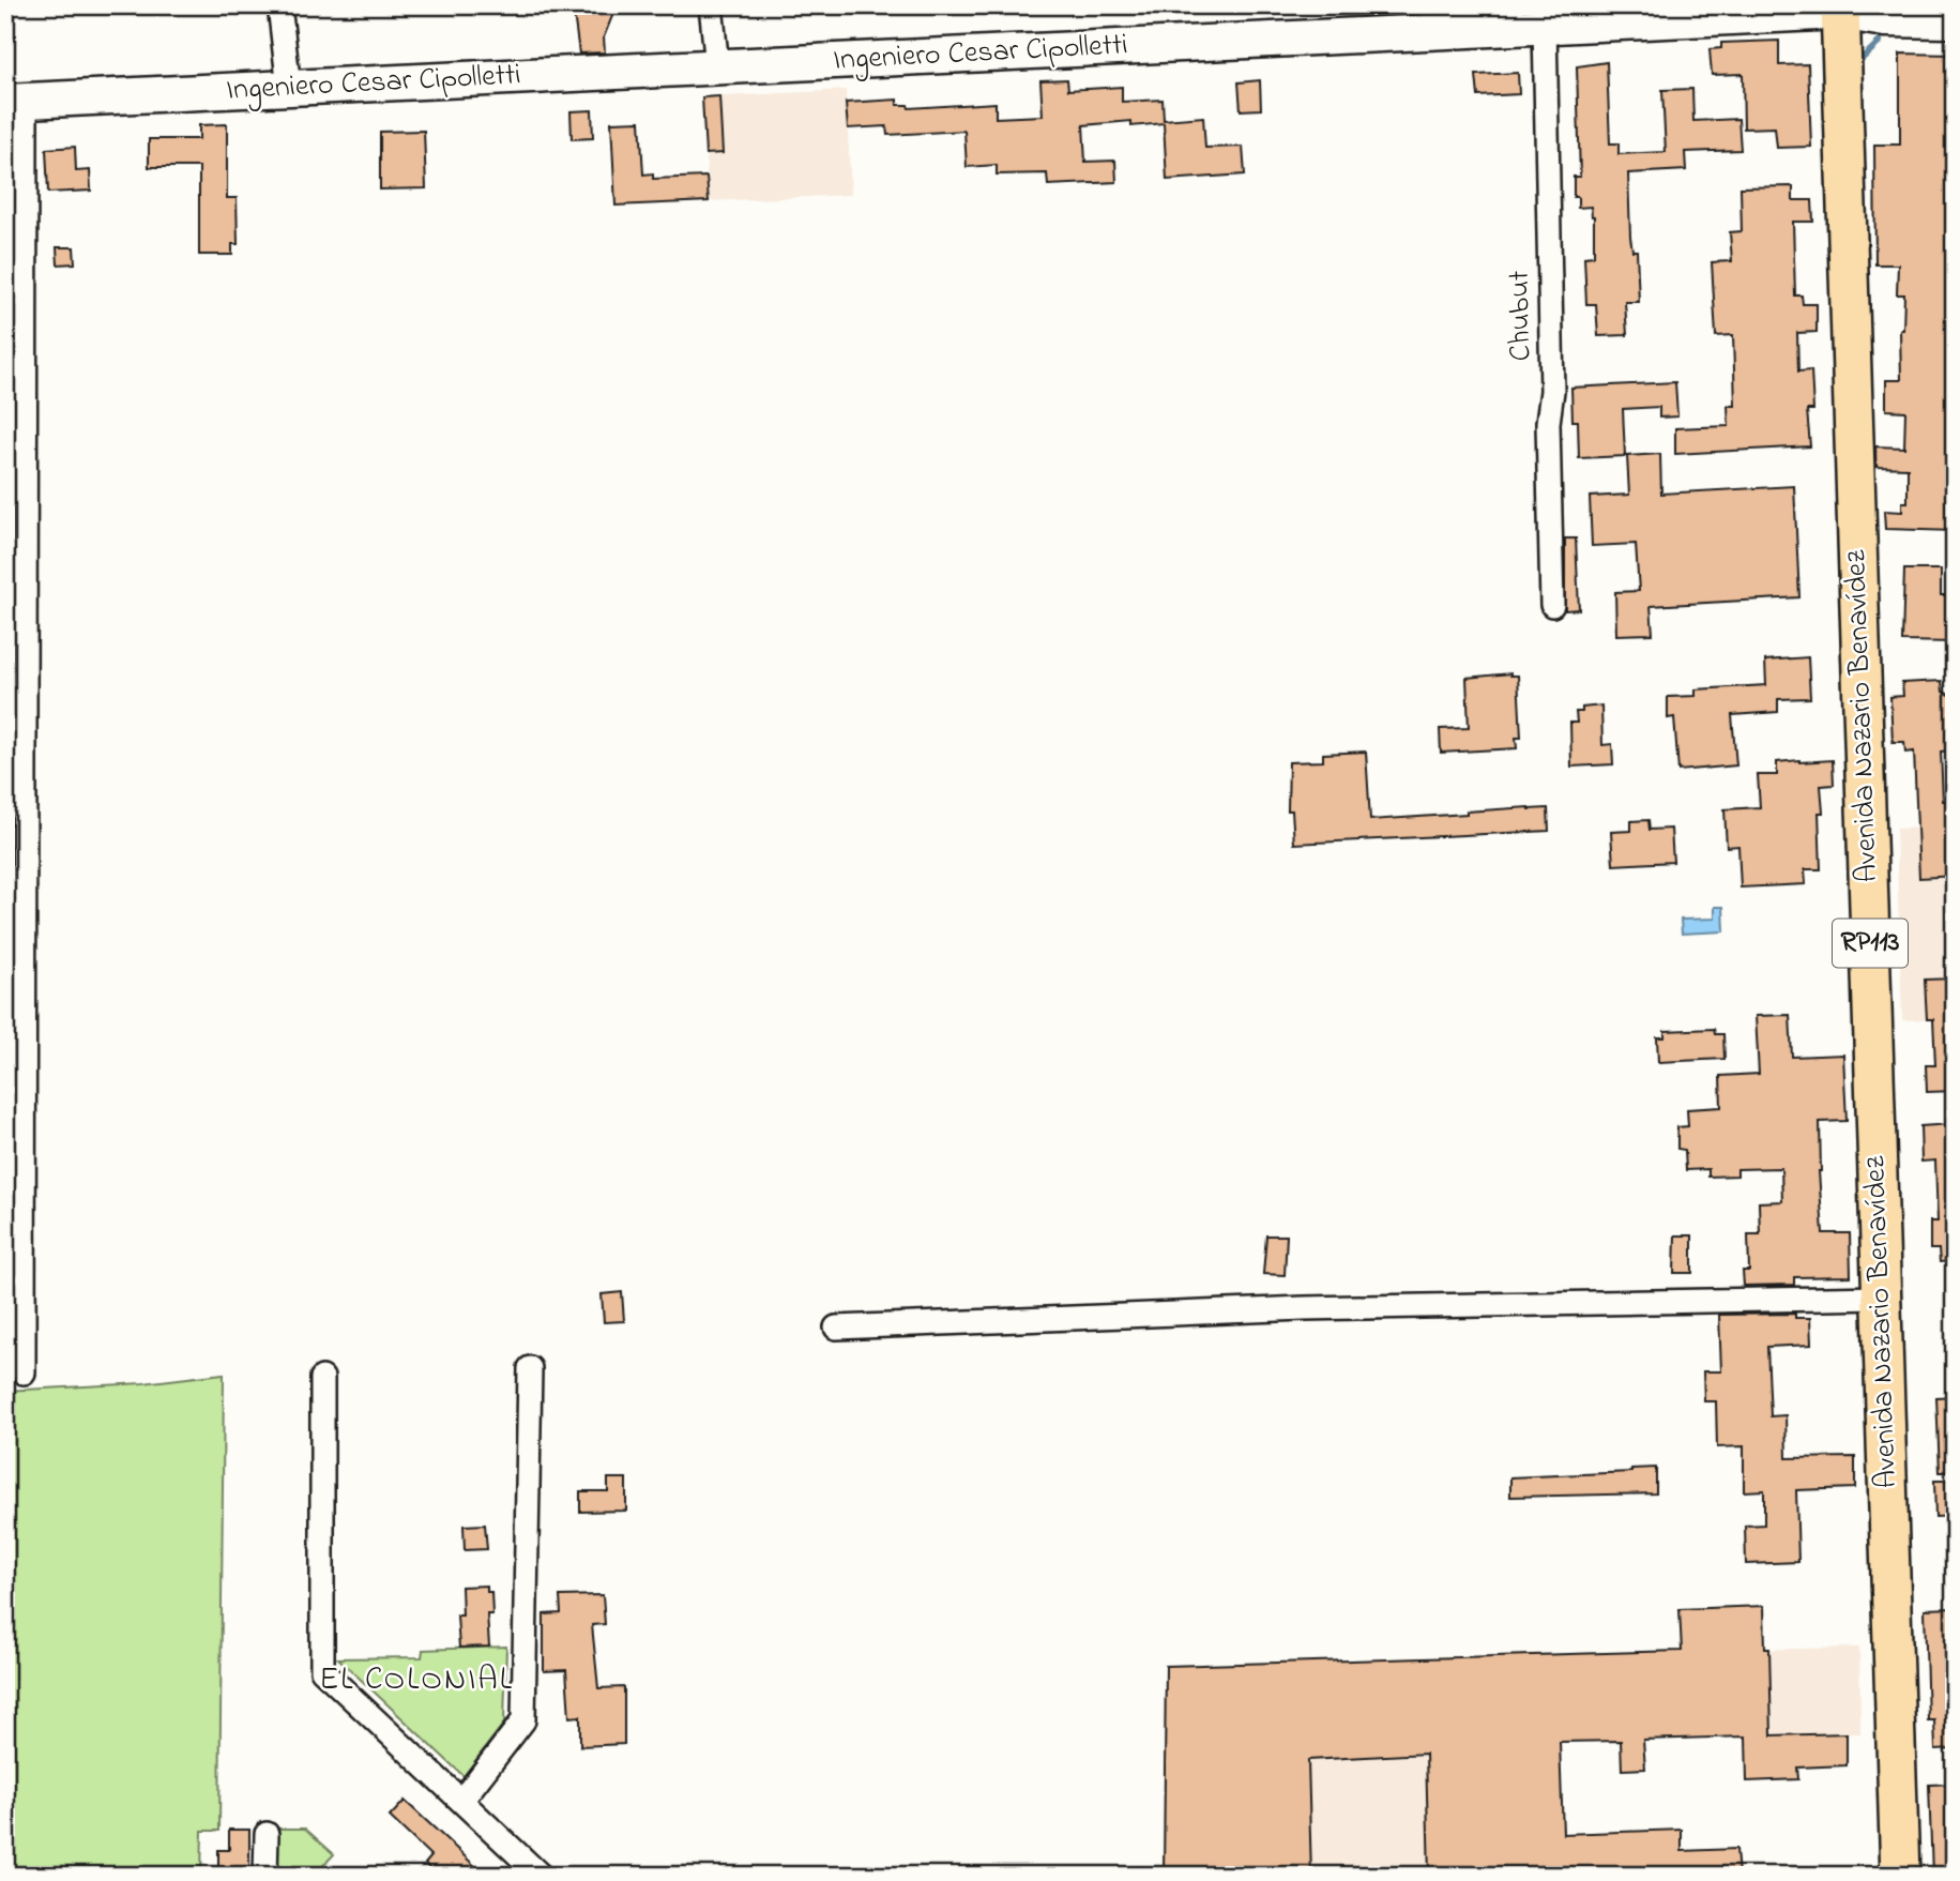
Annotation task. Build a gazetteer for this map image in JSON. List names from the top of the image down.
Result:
{
  "streets": {
    "main road": ["Avenida Nazario Benavídez", "RP113"],
    "street": ["Ingeniero Cesar Cipolletti", "Chubut"]
  },
  "crossings": [
    ["Ingeniero Cesar Cipolletti", "Chubut"],
    ["Ingeniero Cesar Cipolletti", "Avenida Nazario Benavídez"]
  ],
  "districts": ["EL COLONIAL"]
}
